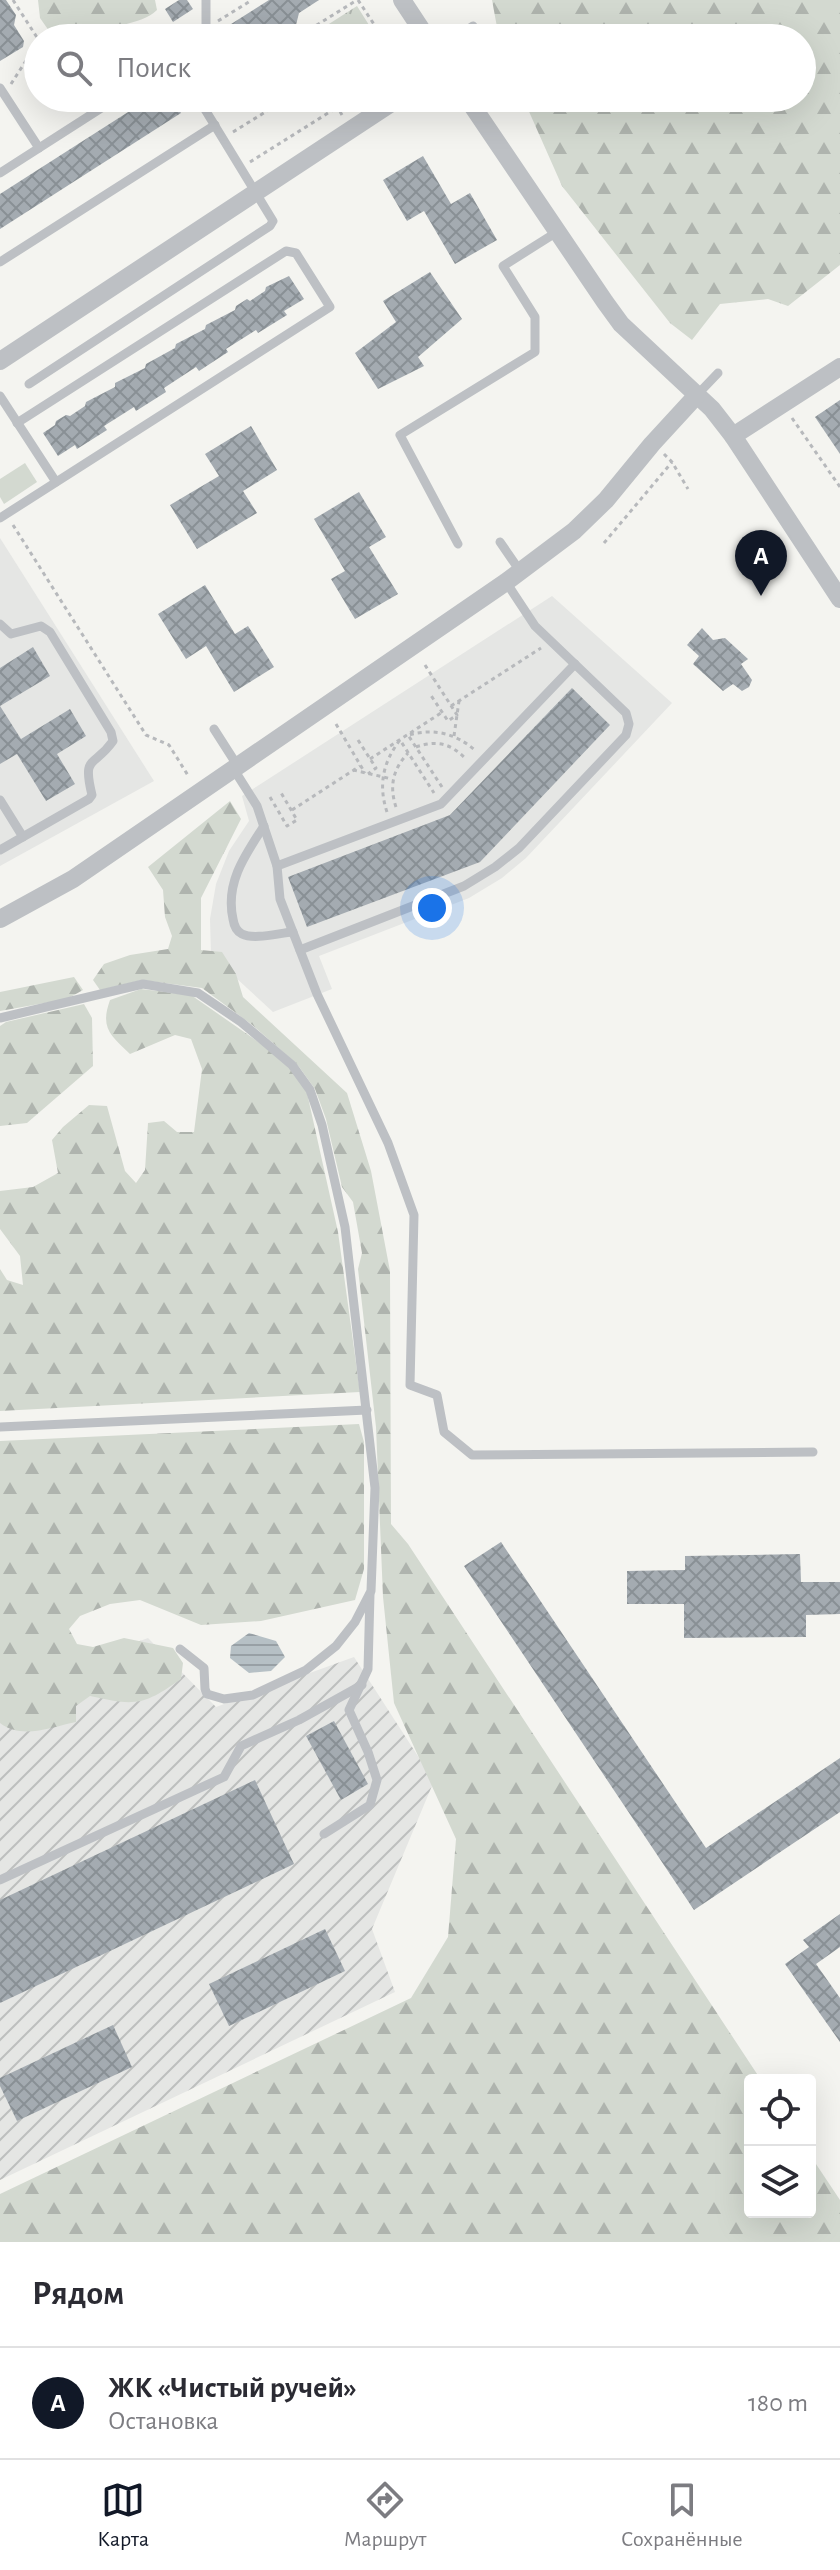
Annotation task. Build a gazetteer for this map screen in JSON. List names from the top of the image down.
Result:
{
  "page": {
    "search": "Поиск",
    "pins": "A",
    "heading": "Рядом",
    "list": [
      {
        "mark": "A",
        "name": "ЖК «Чистый ручей»",
        "note": "Остановка",
        "value": "180 m"
      }
    ],
    "nav": ["Карта", "Маршрут", "Сохранённые"]
  }
}
